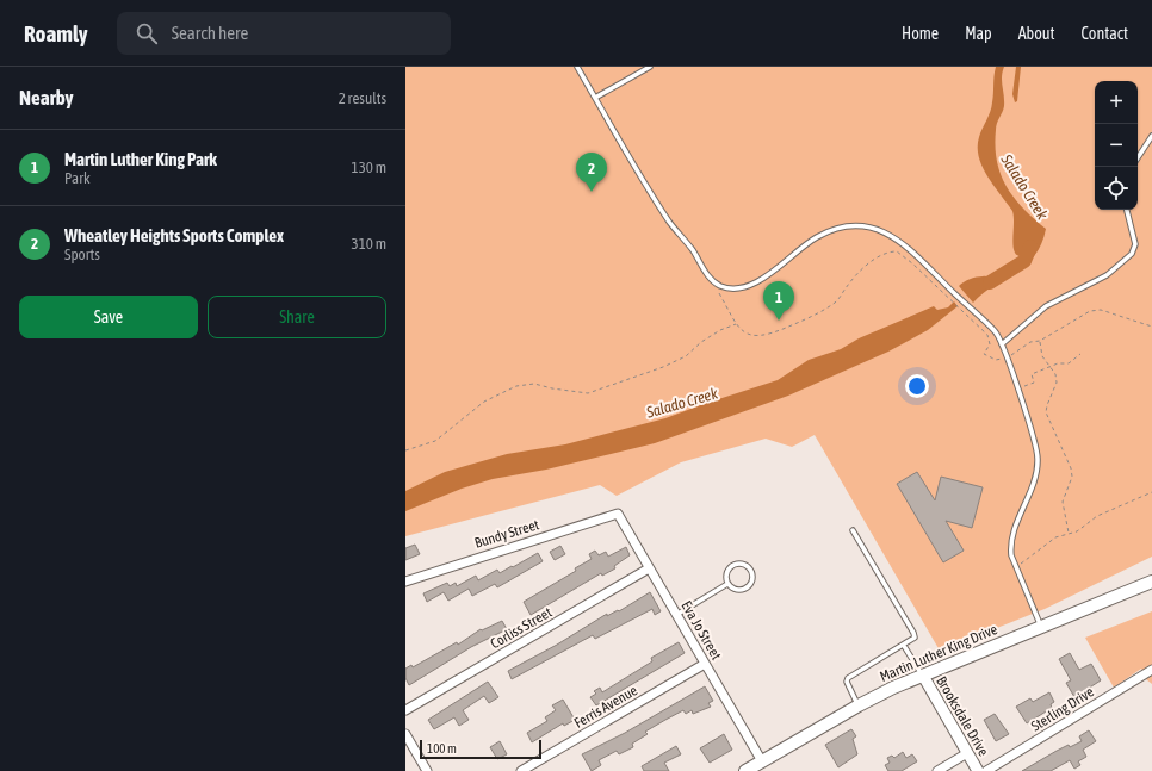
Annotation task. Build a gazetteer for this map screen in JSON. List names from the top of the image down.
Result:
{
  "streets": {
    "main road": ["Martin Luther King Drive"],
    "street": [
      "Bundy Street",
      "Corliss Street",
      "Eva Jo Street",
      "Ferris Avenue",
      "Sterling Drive",
      "Brooksdale Drive"
    ]
  },
  "crossings": [
    ["Bundy Street", "Eva Jo Street"],
    ["Corliss Street", "Eva Jo Street"],
    ["Eva Jo Street", "Martin Luther King Drive"],
    ["Eva Jo Street", "Ferris Avenue"],
    ["Martin Luther King Drive", "Brooksdale Drive"]
  ],
  "water": ["Salado Creek"],
  "scale_bar": "100 m",
  "page": {
    "header": "Roamly",
    "search": "Search here",
    "nav": [
      "Home",
      "Map",
      "About",
      "Contact"
    ],
    "heading": ["Nearby", "2 results"],
    "map_buttons": ["+", "−"],
    "list": [
      {
        "mark": "1",
        "name": "Martin Luther King Park",
        "note": "Park",
        "value": "130 m"
      },
      {
        "mark": "2",
        "name": "Wheatley Heights Sports Complex",
        "note": "Sports",
        "value": "310 m"
      }
    ],
    "pins": ["2", "1"],
    "buttons": ["Save", "Share"],
    "scale": "100 m"
  }
}
